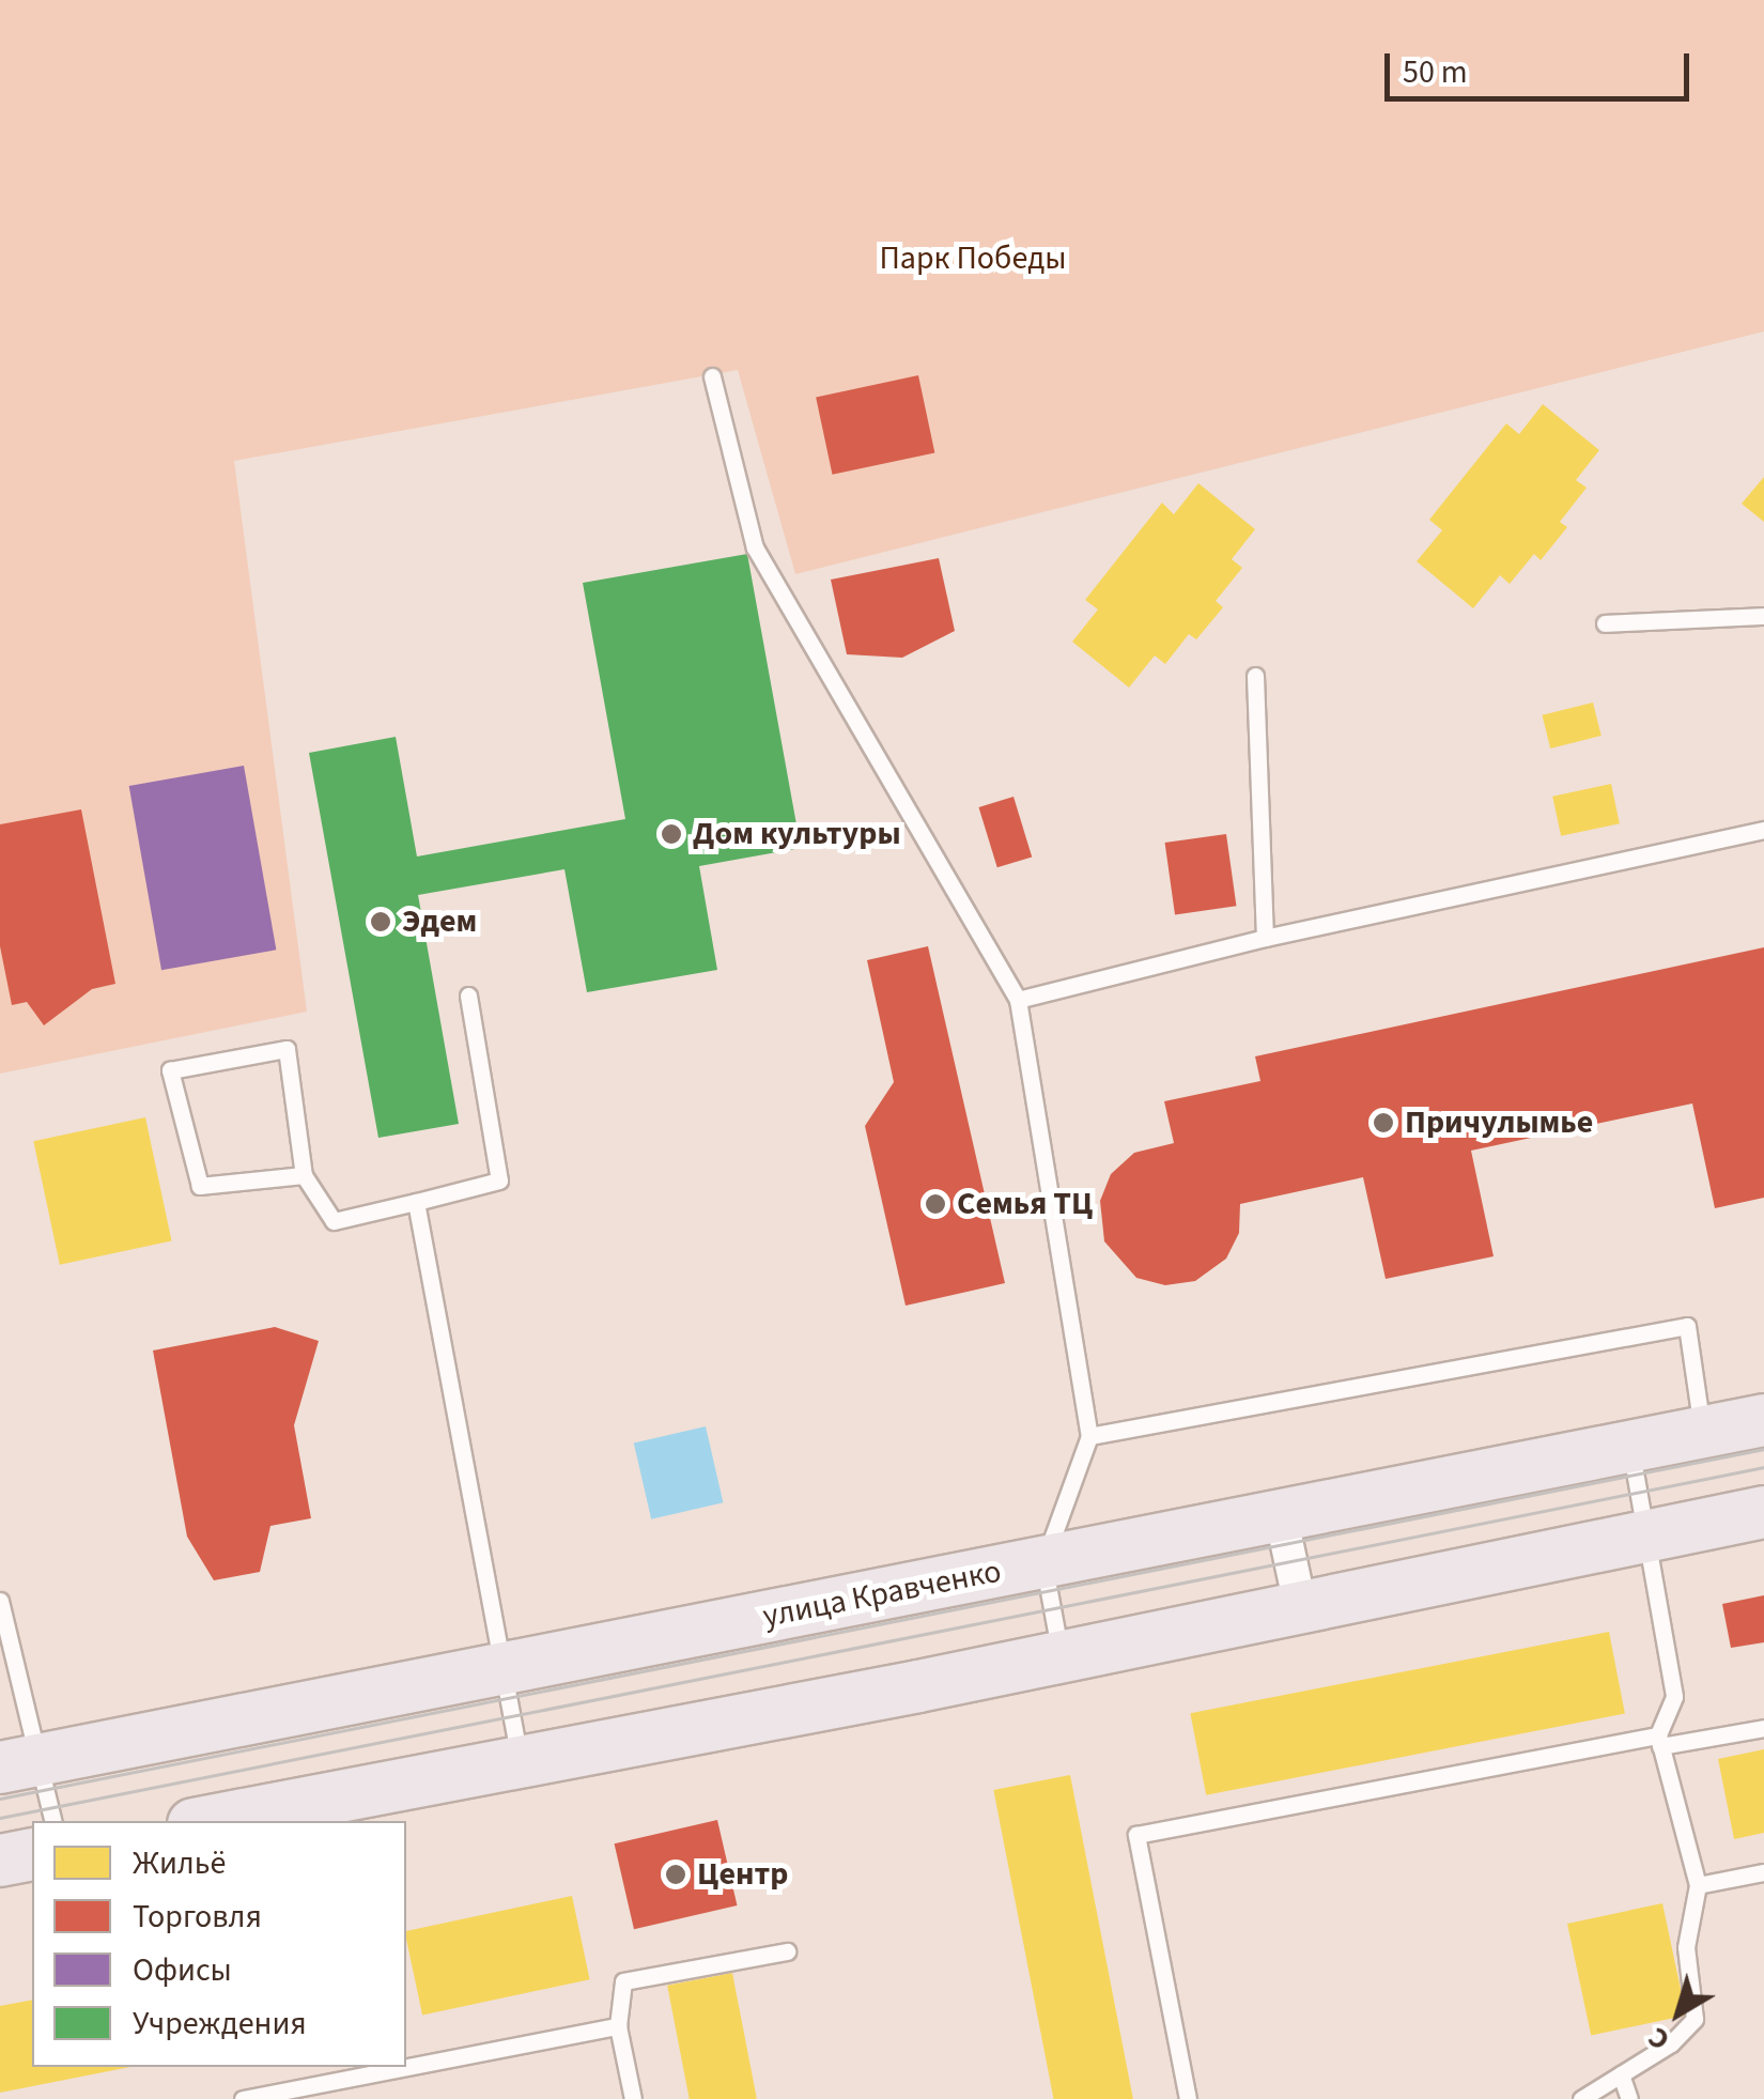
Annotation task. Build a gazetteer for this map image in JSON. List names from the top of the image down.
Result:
{
  "streets": {
    "main road": ["улица Кравченко"]
  },
  "parks": ["Парк Победы"],
  "places": [
    "Дом культуры",
    "Эдем",
    "Причулымье",
    "Семья ТЦ",
    "Центр"
  ],
  "legend": [
    "Жильё",
    "Торговля",
    "Офисы",
    "Учреждения"
  ],
  "scale_bar": "50 m",
  "north": "bottom left"
}
